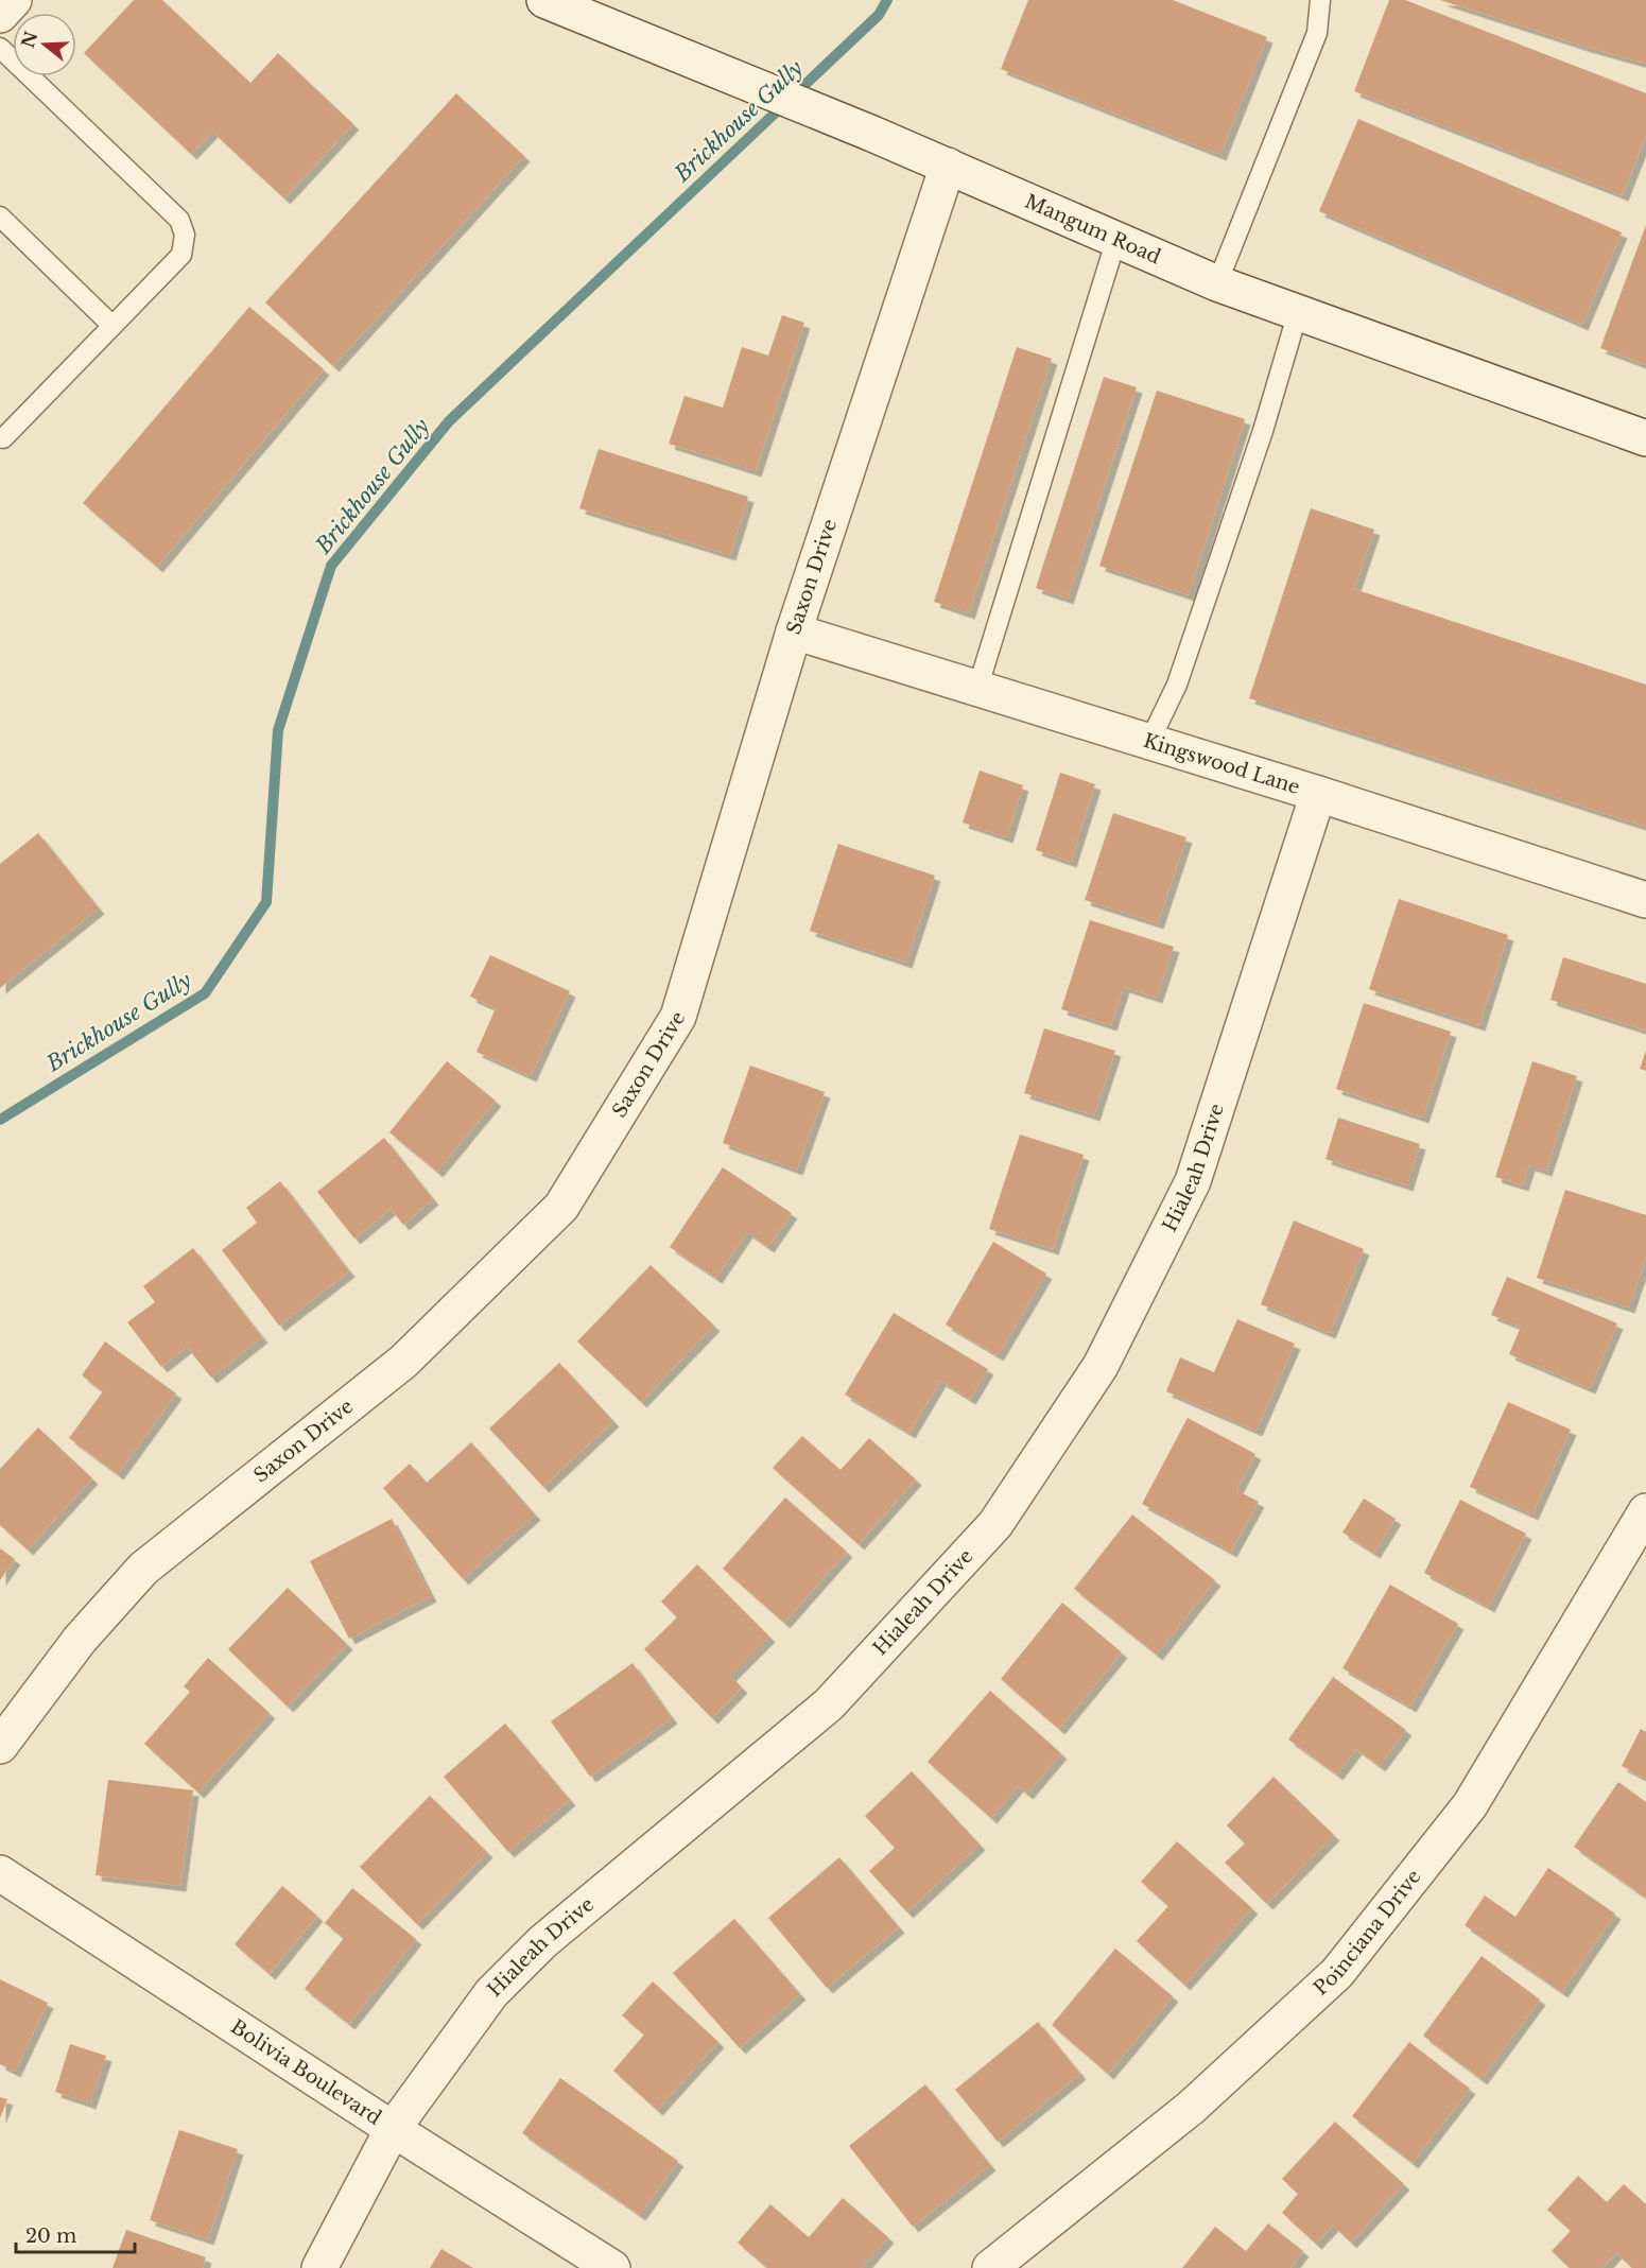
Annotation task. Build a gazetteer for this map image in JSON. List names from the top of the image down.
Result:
{
  "streets": {
    "street": [
      "Mangum Road",
      "Saxon Drive",
      "Kingswood Lane",
      "Hialeah Drive",
      "Poinciana Drive",
      "Bolivia Boulevard"
    ]
  },
  "crossings": [
    ["Mangum Road", "Saxon Drive"],
    ["Saxon Drive", "Kingswood Lane"],
    ["Kingswood Lane", "Hialeah Drive"],
    ["Hialeah Drive", "Bolivia Boulevard"]
  ],
  "water": ["Brickhouse Gully"],
  "scale_bar": "20 m",
  "north": "left"
}
